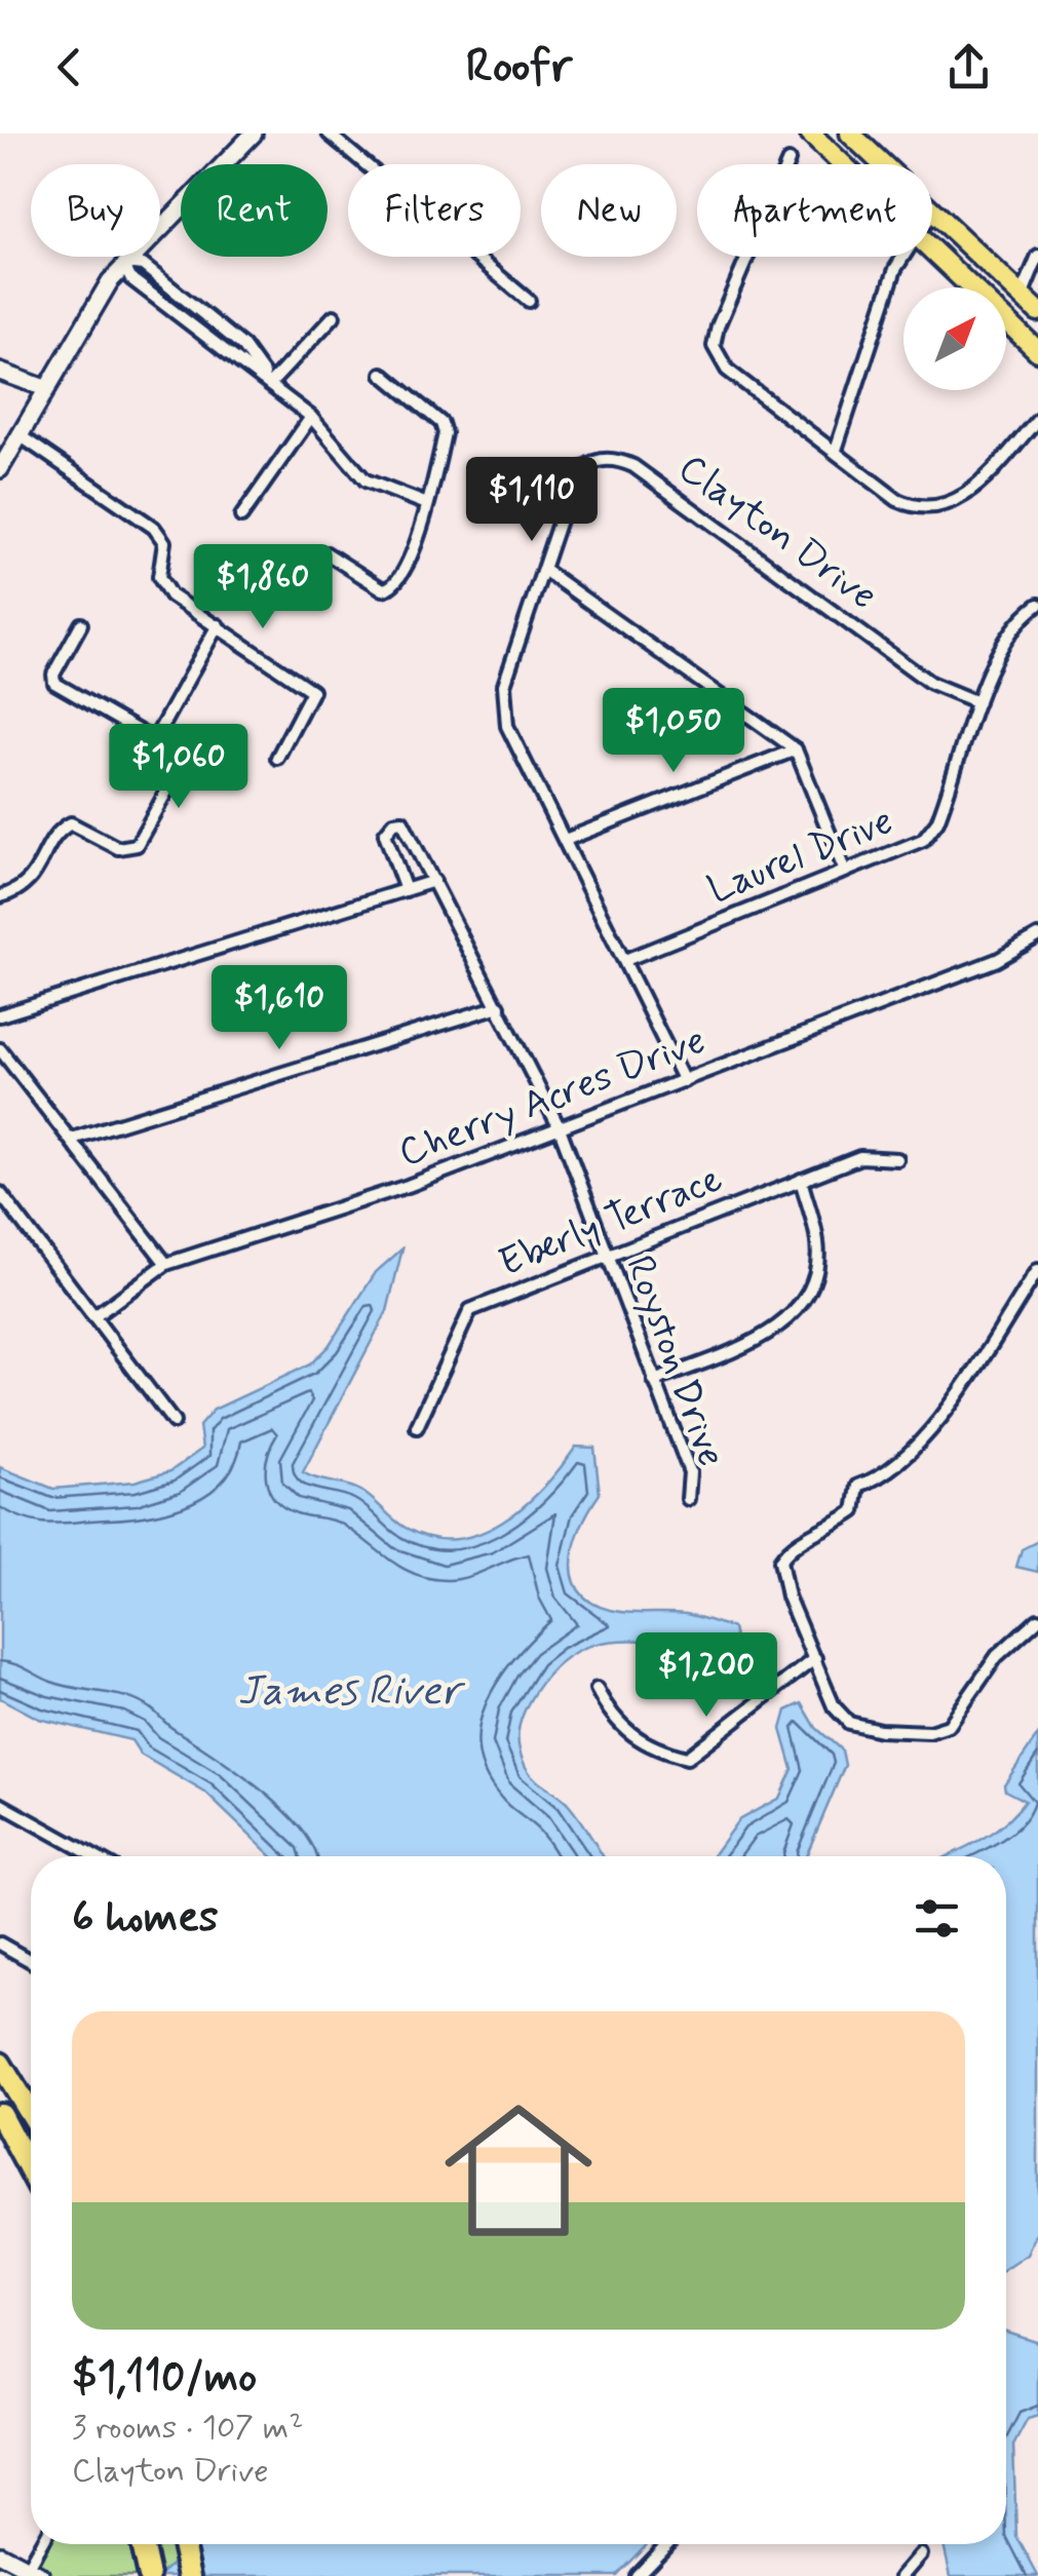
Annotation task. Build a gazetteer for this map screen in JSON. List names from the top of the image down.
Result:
{
  "streets": {
    "street": [
      "Clayton Drive",
      "Laurel Drive",
      "Cherry Acres Drive",
      "Eberly Terrace",
      "Royston Drive"
    ]
  },
  "crossings": [
    ["Clayton Drive", "Laurel Drive"],
    ["Clayton Drive", "Cherry Acres Drive"],
    ["Cherry Acres Drive", "Royston Drive"],
    ["Eberly Terrace", "Royston Drive"]
  ],
  "water": ["James River"],
  "north": "top right",
  "page": {
    "header": "Roofr",
    "chip": [
      "Buy",
      "Rent",
      "Filters",
      "New",
      "Apartment"
    ],
    "price": [
      "$1,110",
      "$1,860",
      "$1,050",
      "$1,060",
      "$1,610",
      "$1,200"
    ],
    "heading": "6 homes",
    "list": [
      {
        "name": "$1,110/mo",
        "note": "3 rooms · 107 m² · Clayton Drive"
      }
    ]
  }
}
